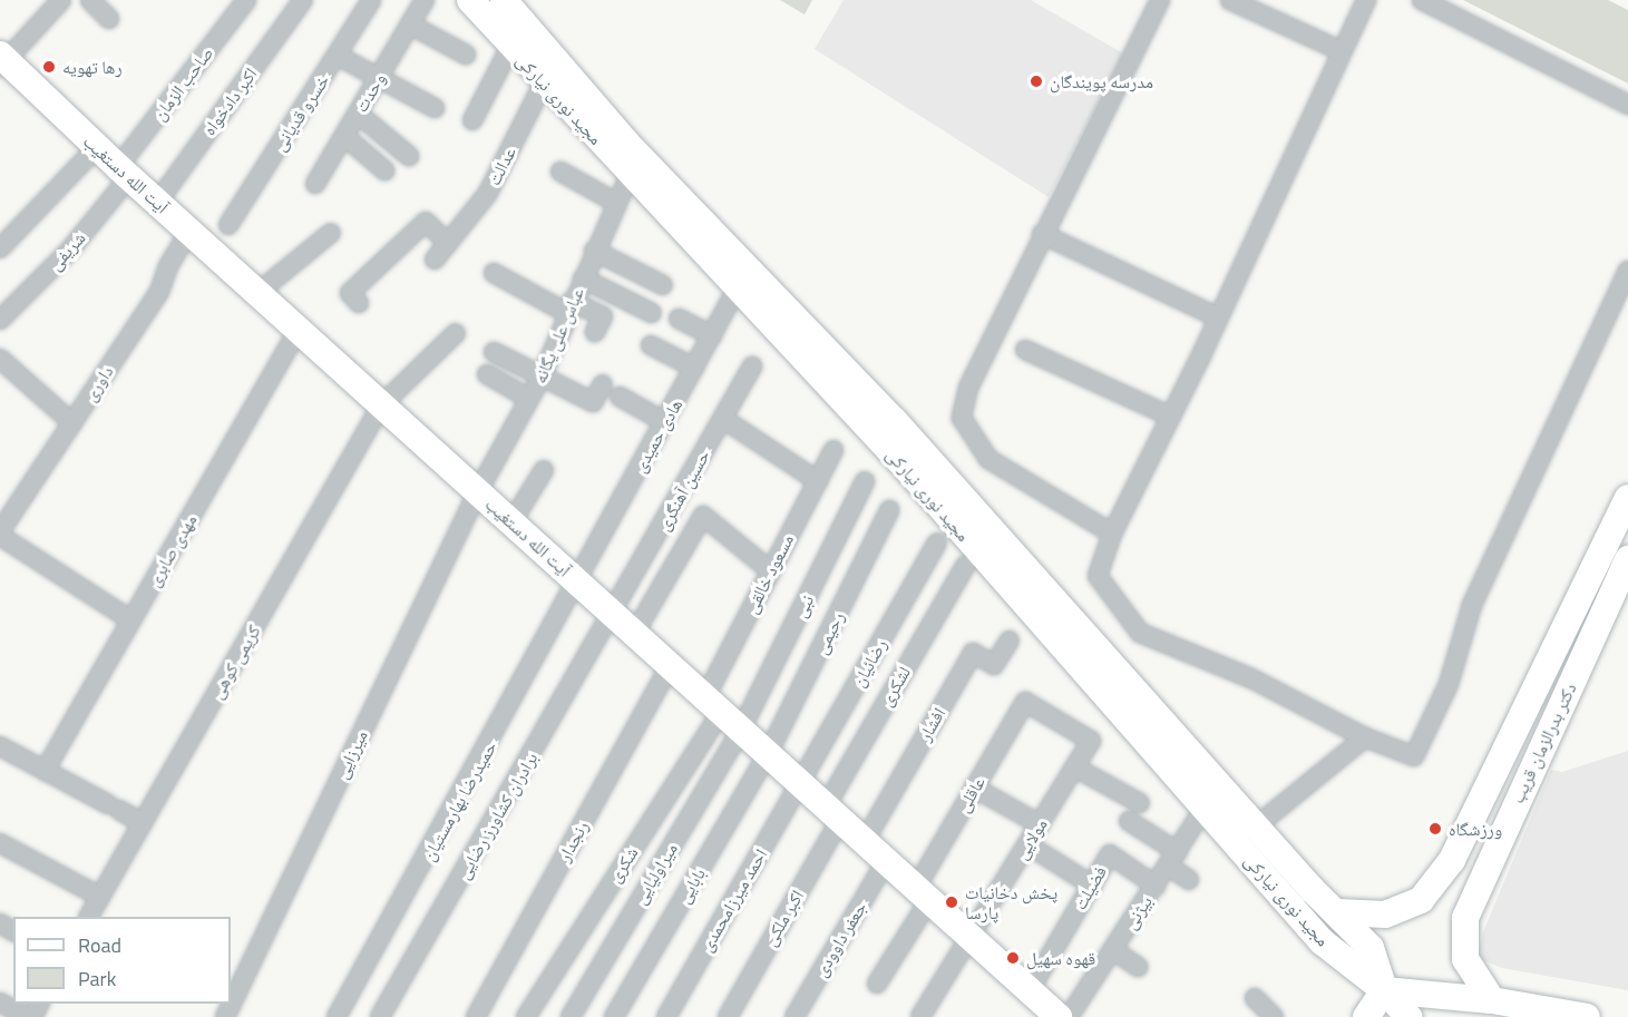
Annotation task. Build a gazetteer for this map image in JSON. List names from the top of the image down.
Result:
{
  "streets": {
    "main road": ["مجید نوری نیارکی", "آیت الله دستغیب", "دکتر بدرالزمان قریب"],
    "street": [
      "صاحب الزمان",
      "وحدت",
      "اکبر دادخواه",
      "خسرو قدیانی",
      "عدالت",
      "شریفی",
      "عباس علی یگانه",
      "داوری",
      "هادی حمیدی",
      "حسین آهنگری",
      "مهدی صابری",
      "مسعود خالقی",
      "نبی",
      "رحیمی",
      "کریمی کوهی",
      "رضائیان",
      "لشکری",
      "افشار",
      "میرزایی",
      "عاقلی",
      "حمیدرضا بهارمستیان",
      "برادران کشاورز رضایی",
      "مولایی",
      "رنجدار",
      "شکری",
      "میراولیایی",
      "بابایی",
      "فضیلت",
      "احمد میرزامحمدی",
      "بیژنی",
      "اکبر ملکی",
      "جعفر داوودی"
    ]
  },
  "crossings": [
    ["صاحب الزمان", "آیت الله دستغیب"],
    ["صاحب الزمان", "شریفی"],
    ["مجید نوری نیارکی", "عدالت"],
    ["مجید نوری نیارکی", "عباس علی یگانه"],
    ["مجید نوری نیارکی", "هادی حمیدی"],
    ["مجید نوری نیارکی", "دکتر بدرالزمان قریب"],
    ["مجید نوری نیارکی", "بیژنی"],
    ["اکبر دادخواه", "آیت الله دستغیب"],
    ["آیت الله دستغیب", "شریفی"],
    ["آیت الله دستغیب", "عباس علی یگانه"],
    ["آیت الله دستغیب", "داوری"],
    ["آیت الله دستغیب", "هادی حمیدی"],
    ["آیت الله دستغیب", "حسین آهنگری"],
    ["آیت الله دستغیب", "مهدی صابری"],
    ["آیت الله دستغیب", "مسعود خالقی"],
    ["آیت الله دستغیب", "نبی"],
    ["آیت الله دستغیب", "رحیمی"],
    ["آیت الله دستغیب", "کریمی کوهی"],
    ["آیت الله دستغیب", "رضائیان"],
    ["آیت الله دستغیب", "لشکری"],
    ["آیت الله دستغیب", "افشار"],
    ["آیت الله دستغیب", "میرزایی"],
    ["آیت الله دستغیب", "عاقلی"],
    ["آیت الله دستغیب", "حمیدرضا بهارمستیان"],
    ["آیت الله دستغیب", "برادران کشاورز رضایی"],
    ["آیت الله دستغیب", "مولایی"],
    ["آیت الله دستغیب", "رنجدار"],
    ["آیت الله دستغیب", "شکری"],
    ["آیت الله دستغیب", "میراولیایی"],
    ["آیت الله دستغیب", "بابایی"],
    ["آیت الله دستغیب", "فضیلت"],
    ["آیت الله دستغیب", "احمد میرزامحمدی"],
    ["آیت الله دستغیب", "اکبر ملکی"],
    ["آیت الله دستغیب", "جعفر داوودی"],
    ["عباس علی یگانه", "میرزایی"],
    ["هادی حمیدی", "حمیدرضا بهارمستیان"],
    ["حسین آهنگری", "برادران کشاورز رضایی"],
    ["مسعود خالقی", "شکری"],
    ["نبی", "میراولیایی"],
    ["رحیمی", "بابایی"],
    ["رضائیان", "احمد میرزامحمدی"],
    ["لشکری", "اکبر ملکی"],
    ["عاقلی", "مولایی"],
    ["فضیلت", "بیژنی"]
  ],
  "places": [
    "رها تهویه",
    "مدرسه پویندگان",
    "ورزشگاه",
    "پخش دخانیات پارسا",
    "قهوه سهیل"
  ],
  "legend": ["Road", "Park"]
}
